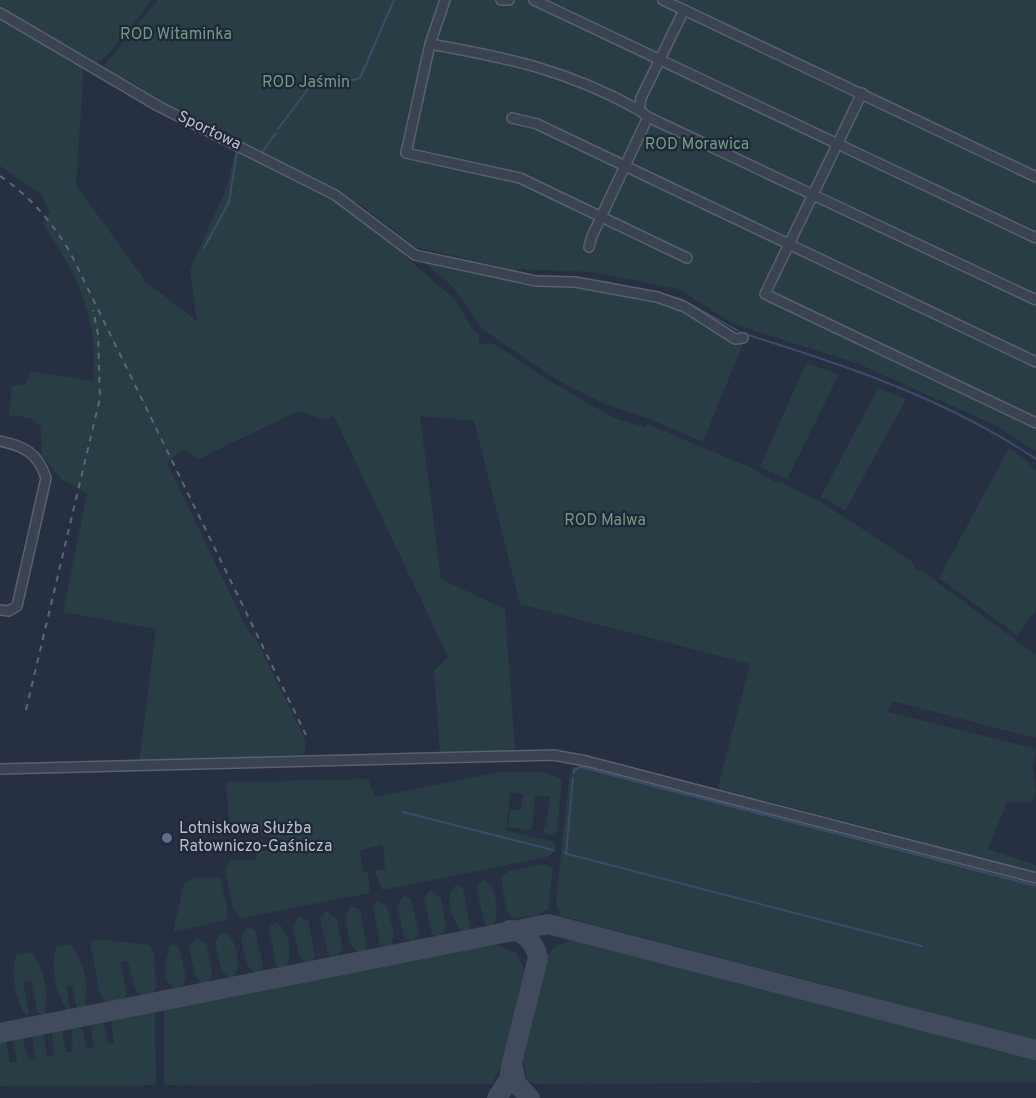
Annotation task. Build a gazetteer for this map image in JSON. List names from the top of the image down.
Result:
{
  "streets": {
    "street": ["Sportowa"]
  },
  "parks": [
    "ROD Witaminka",
    "ROD Jaśmin",
    "ROD Morawica",
    "ROD Malwa"
  ],
  "places": ["Lotniskowa Służba Ratowniczo-Gaśnicza"]
}
